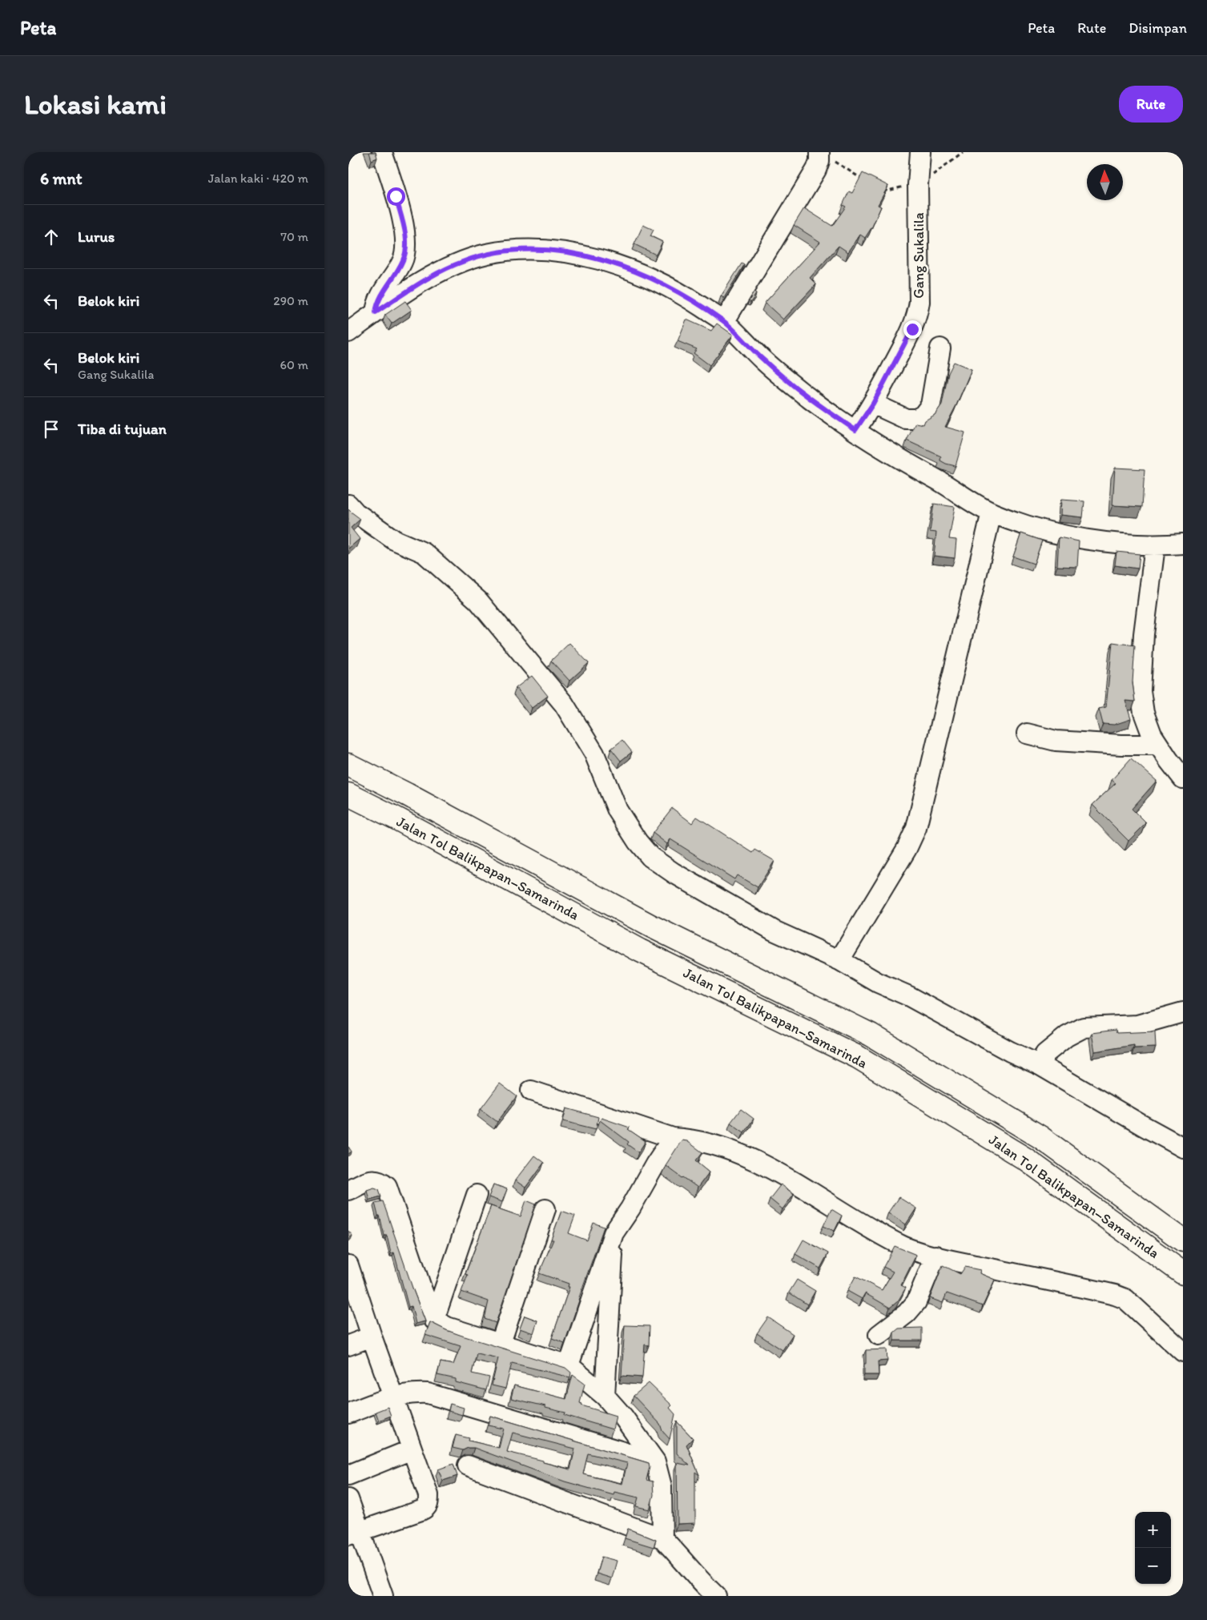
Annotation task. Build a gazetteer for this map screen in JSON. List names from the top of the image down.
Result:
{
  "streets": {
    "highway": ["Jalan Tol Balikpapan–Samarinda"],
    "street": ["Gang Sukalila"]
  },
  "north": "top",
  "page": {
    "header": "Peta",
    "nav": ["Peta", "Rute", "Disimpan"],
    "buttons": "Rute",
    "title": "Lokasi kami",
    "heading": ["6 mnt", "Jalan kaki · 420 m"],
    "list": [
      ["Lurus", "70 m"],
      ["Belok kiri", "290 m"],
      ["Belok kiri", "Gang Sukalila", "60 m"],
      "Tiba di tujuan"
    ],
    "map_buttons": ["+", "−"]
  }
}
